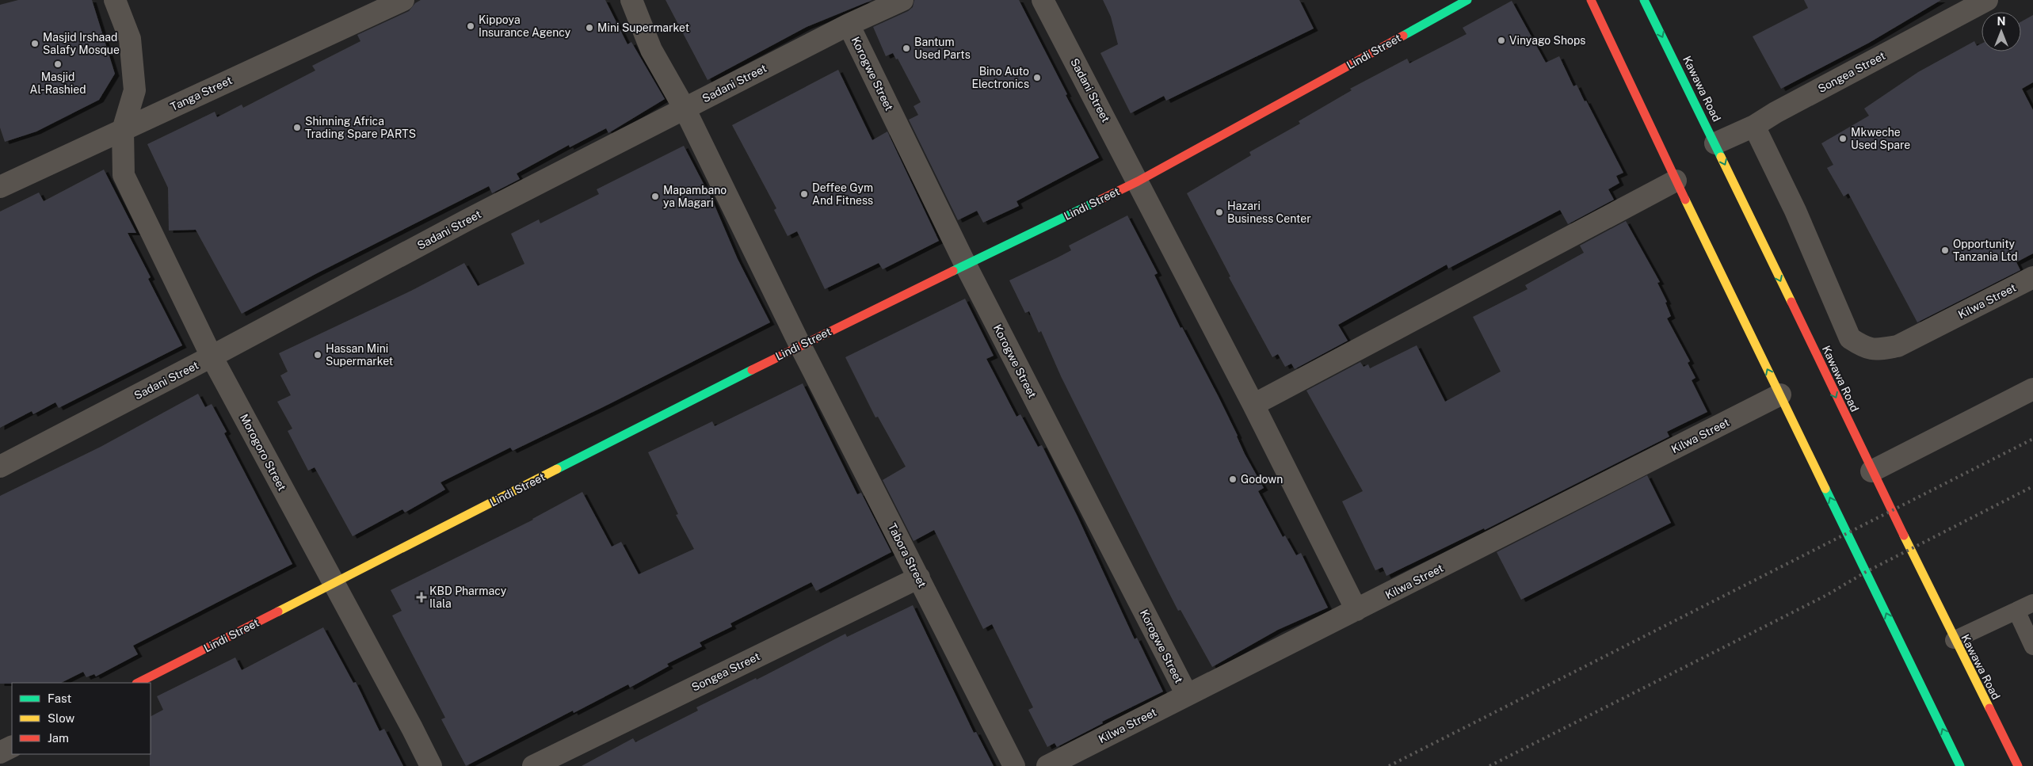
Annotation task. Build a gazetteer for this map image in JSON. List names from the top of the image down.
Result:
{
  "streets": {
    "main road": ["Lindi Street", "Kawawa Road"],
    "street": [
      "Songea Street",
      "Korogwe Street",
      "Sadani Street",
      "Tanga Street",
      "Kilwa Street",
      "Morogoro Street",
      "Tabora Street"
    ]
  },
  "crossings": [
    ["Lindi Street", "Korogwe Street"],
    ["Lindi Street", "Sadani Street"],
    ["Lindi Street", "Morogoro Street"],
    ["Lindi Street", "Tabora Street"],
    ["Songea Street", "Kawawa Road"],
    ["Songea Street", "Kilwa Street"],
    ["Songea Street", "Tabora Street"],
    ["Korogwe Street", "Sadani Street"],
    ["Korogwe Street", "Kilwa Street"],
    ["Sadani Street", "Kilwa Street"],
    ["Sadani Street", "Morogoro Street"],
    ["Sadani Street", "Tabora Street"],
    ["Tanga Street", "Morogoro Street"]
  ],
  "places": {
    "other": [
      "Kippoya Insurance Agency",
      "Mini Supermarket",
      "Vinyago Shops",
      "Masjid Irshaad Salafy Mosque",
      "Bantum Used Parts",
      "Masjid Al-Rashied",
      "Bino Auto Electronics",
      "Shinning Africa Trading Spare PARTS",
      "Mkweche Used Spare",
      "Deffee Gym And Fitness",
      "Mapambano ya Magari",
      "Hazari Business Center",
      "Opportunity Tanzania Ltd",
      "Hassan Mini Supermarket",
      "Godown"
    ],
    "health": ["KBD Pharmacy Ilala"]
  },
  "legend": ["Fast", "Slow", "Jam"],
  "north": "top"
}
